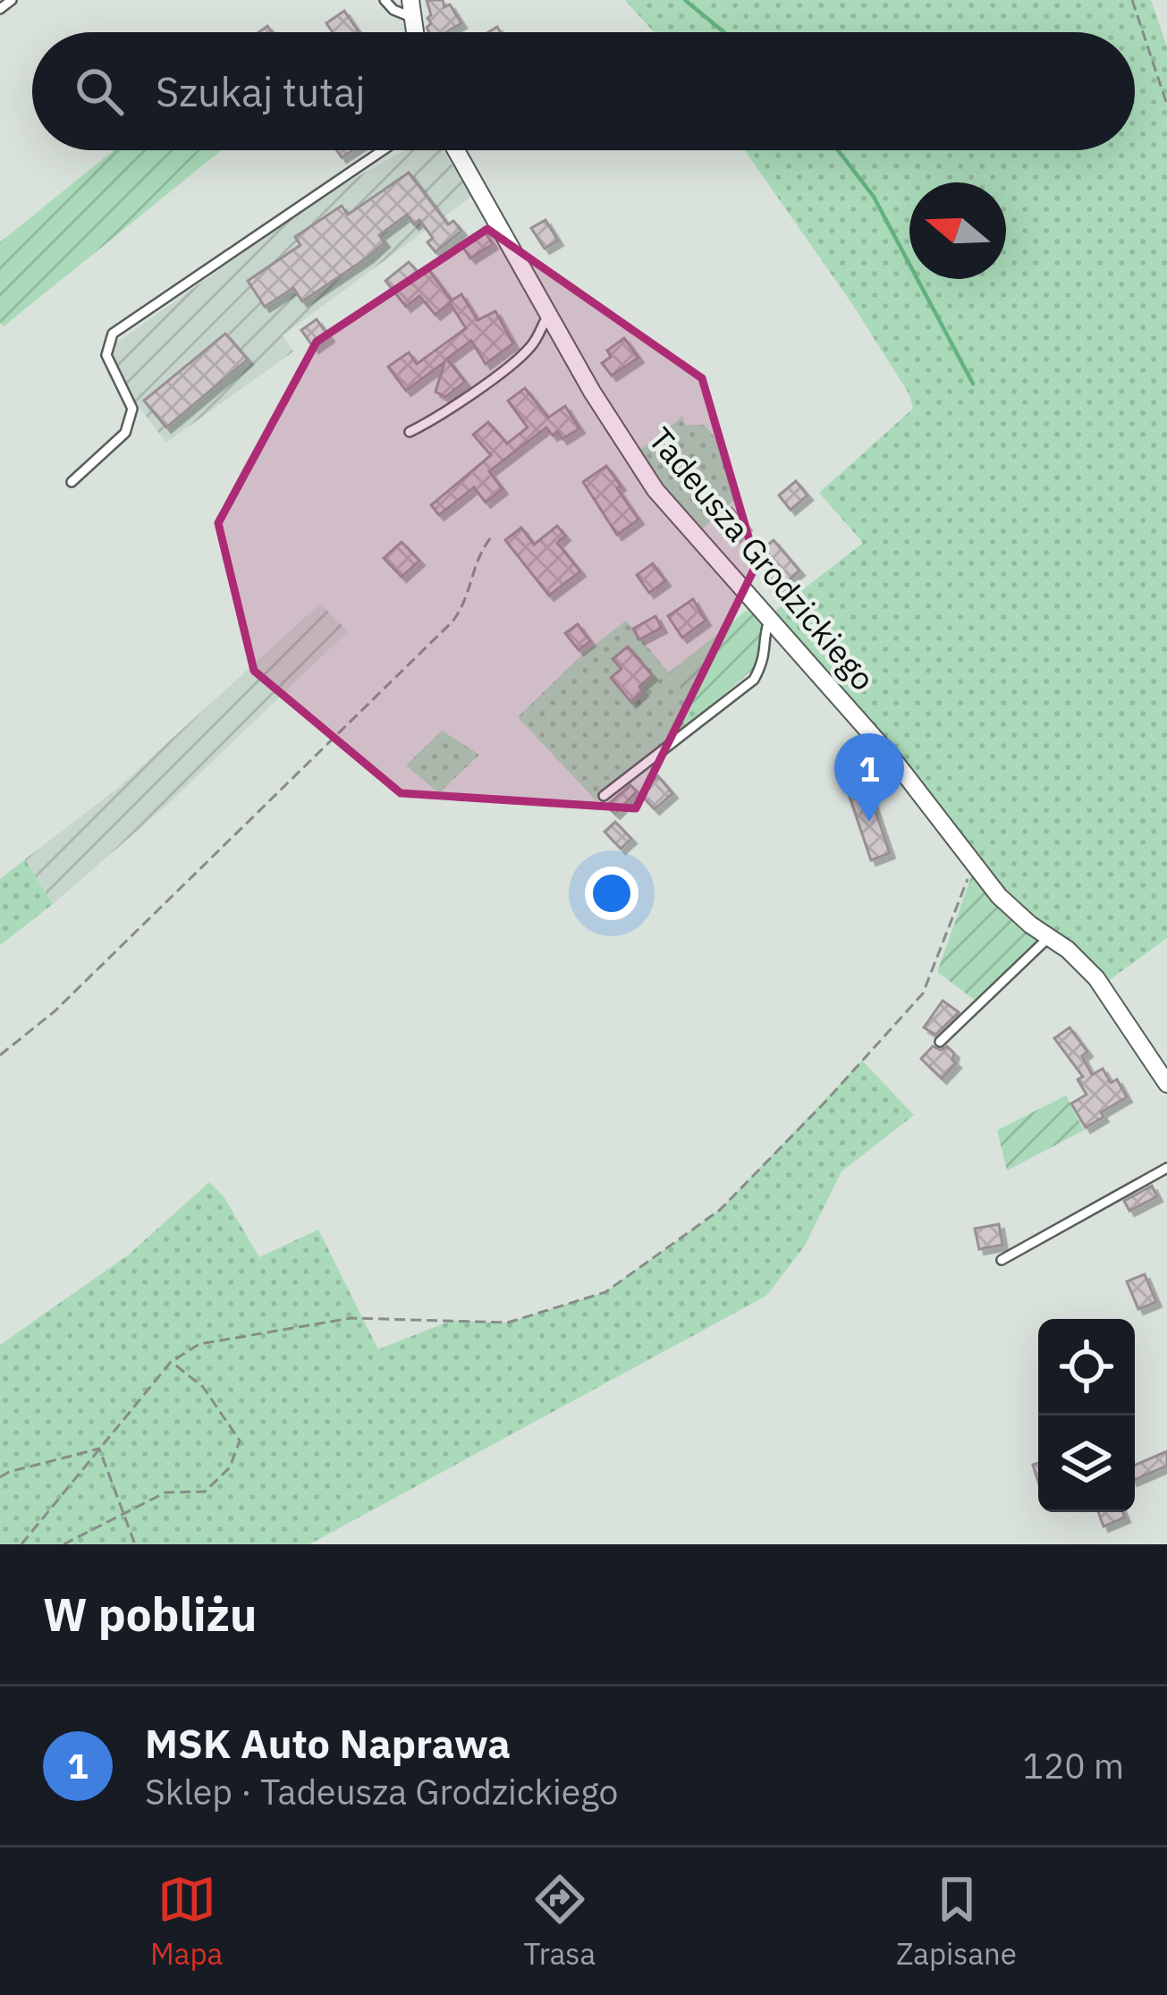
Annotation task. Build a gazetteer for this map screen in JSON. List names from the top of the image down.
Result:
{
  "streets": {
    "street": ["Tadeusza Grodzickiego"]
  },
  "north": "left",
  "page": {
    "search": "Szukaj tutaj",
    "pins": "1",
    "heading": "W pobliżu",
    "list": [
      {
        "mark": "1",
        "name": "MSK Auto Naprawa",
        "note": "Sklep · Tadeusza Grodzickiego",
        "value": "120 m"
      }
    ],
    "nav": ["Mapa", "Trasa", "Zapisane"]
  }
}
